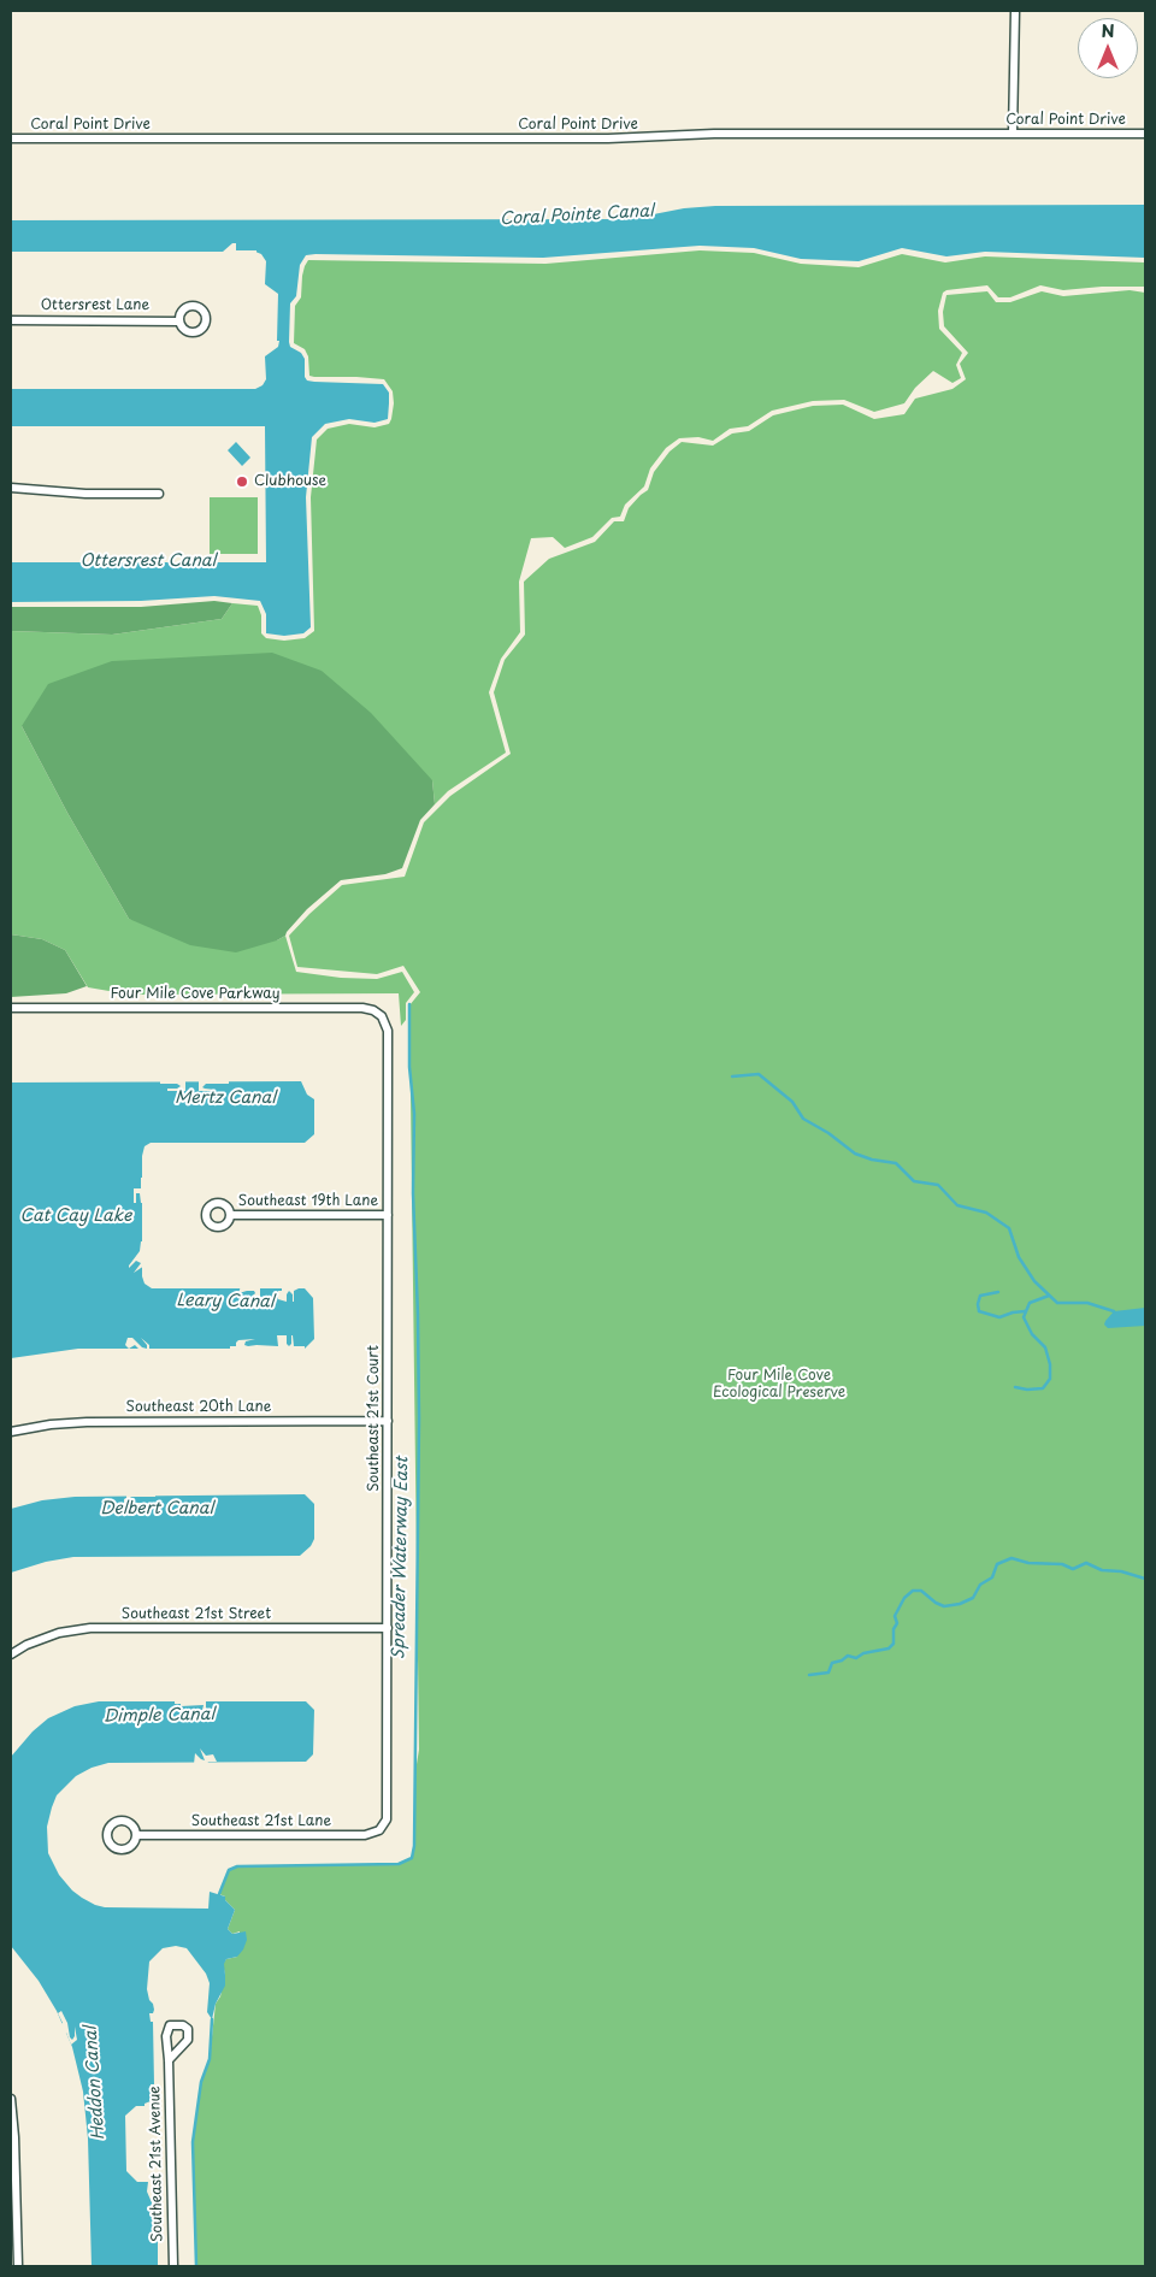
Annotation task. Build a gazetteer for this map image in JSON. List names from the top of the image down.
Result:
{
  "streets": {
    "street": [
      "Coral Point Drive",
      "Ottersrest Lane",
      "Four Mile Cove Parkway",
      "Southeast 19th Lane",
      "Southeast 20th Lane",
      "Southeast 21st Court",
      "Southeast 21st Street",
      "Southeast 21st Lane",
      "Southeast 21st Avenue"
    ]
  },
  "crossings": [
    ["Four Mile Cove Parkway", "Southeast 21st Court"],
    ["Southeast 19th Lane", "Southeast 21st Court"],
    ["Southeast 20th Lane", "Southeast 21st Court"],
    ["Southeast 21st Court", "Southeast 21st Street"],
    ["Southeast 21st Court", "Southeast 21st Lane"]
  ],
  "water": [
    "Coral Pointe Canal",
    "Ottersrest Canal",
    "Mertz Canal",
    "Cat Cay Lake",
    "Leary Canal",
    "Delbert Canal",
    "Spreader Waterway East",
    "Dimple Canal",
    "Heddon Canal"
  ],
  "parks": ["Four Mile Cove Ecological Preserve"],
  "places": ["Clubhouse"],
  "north": "top"
}
